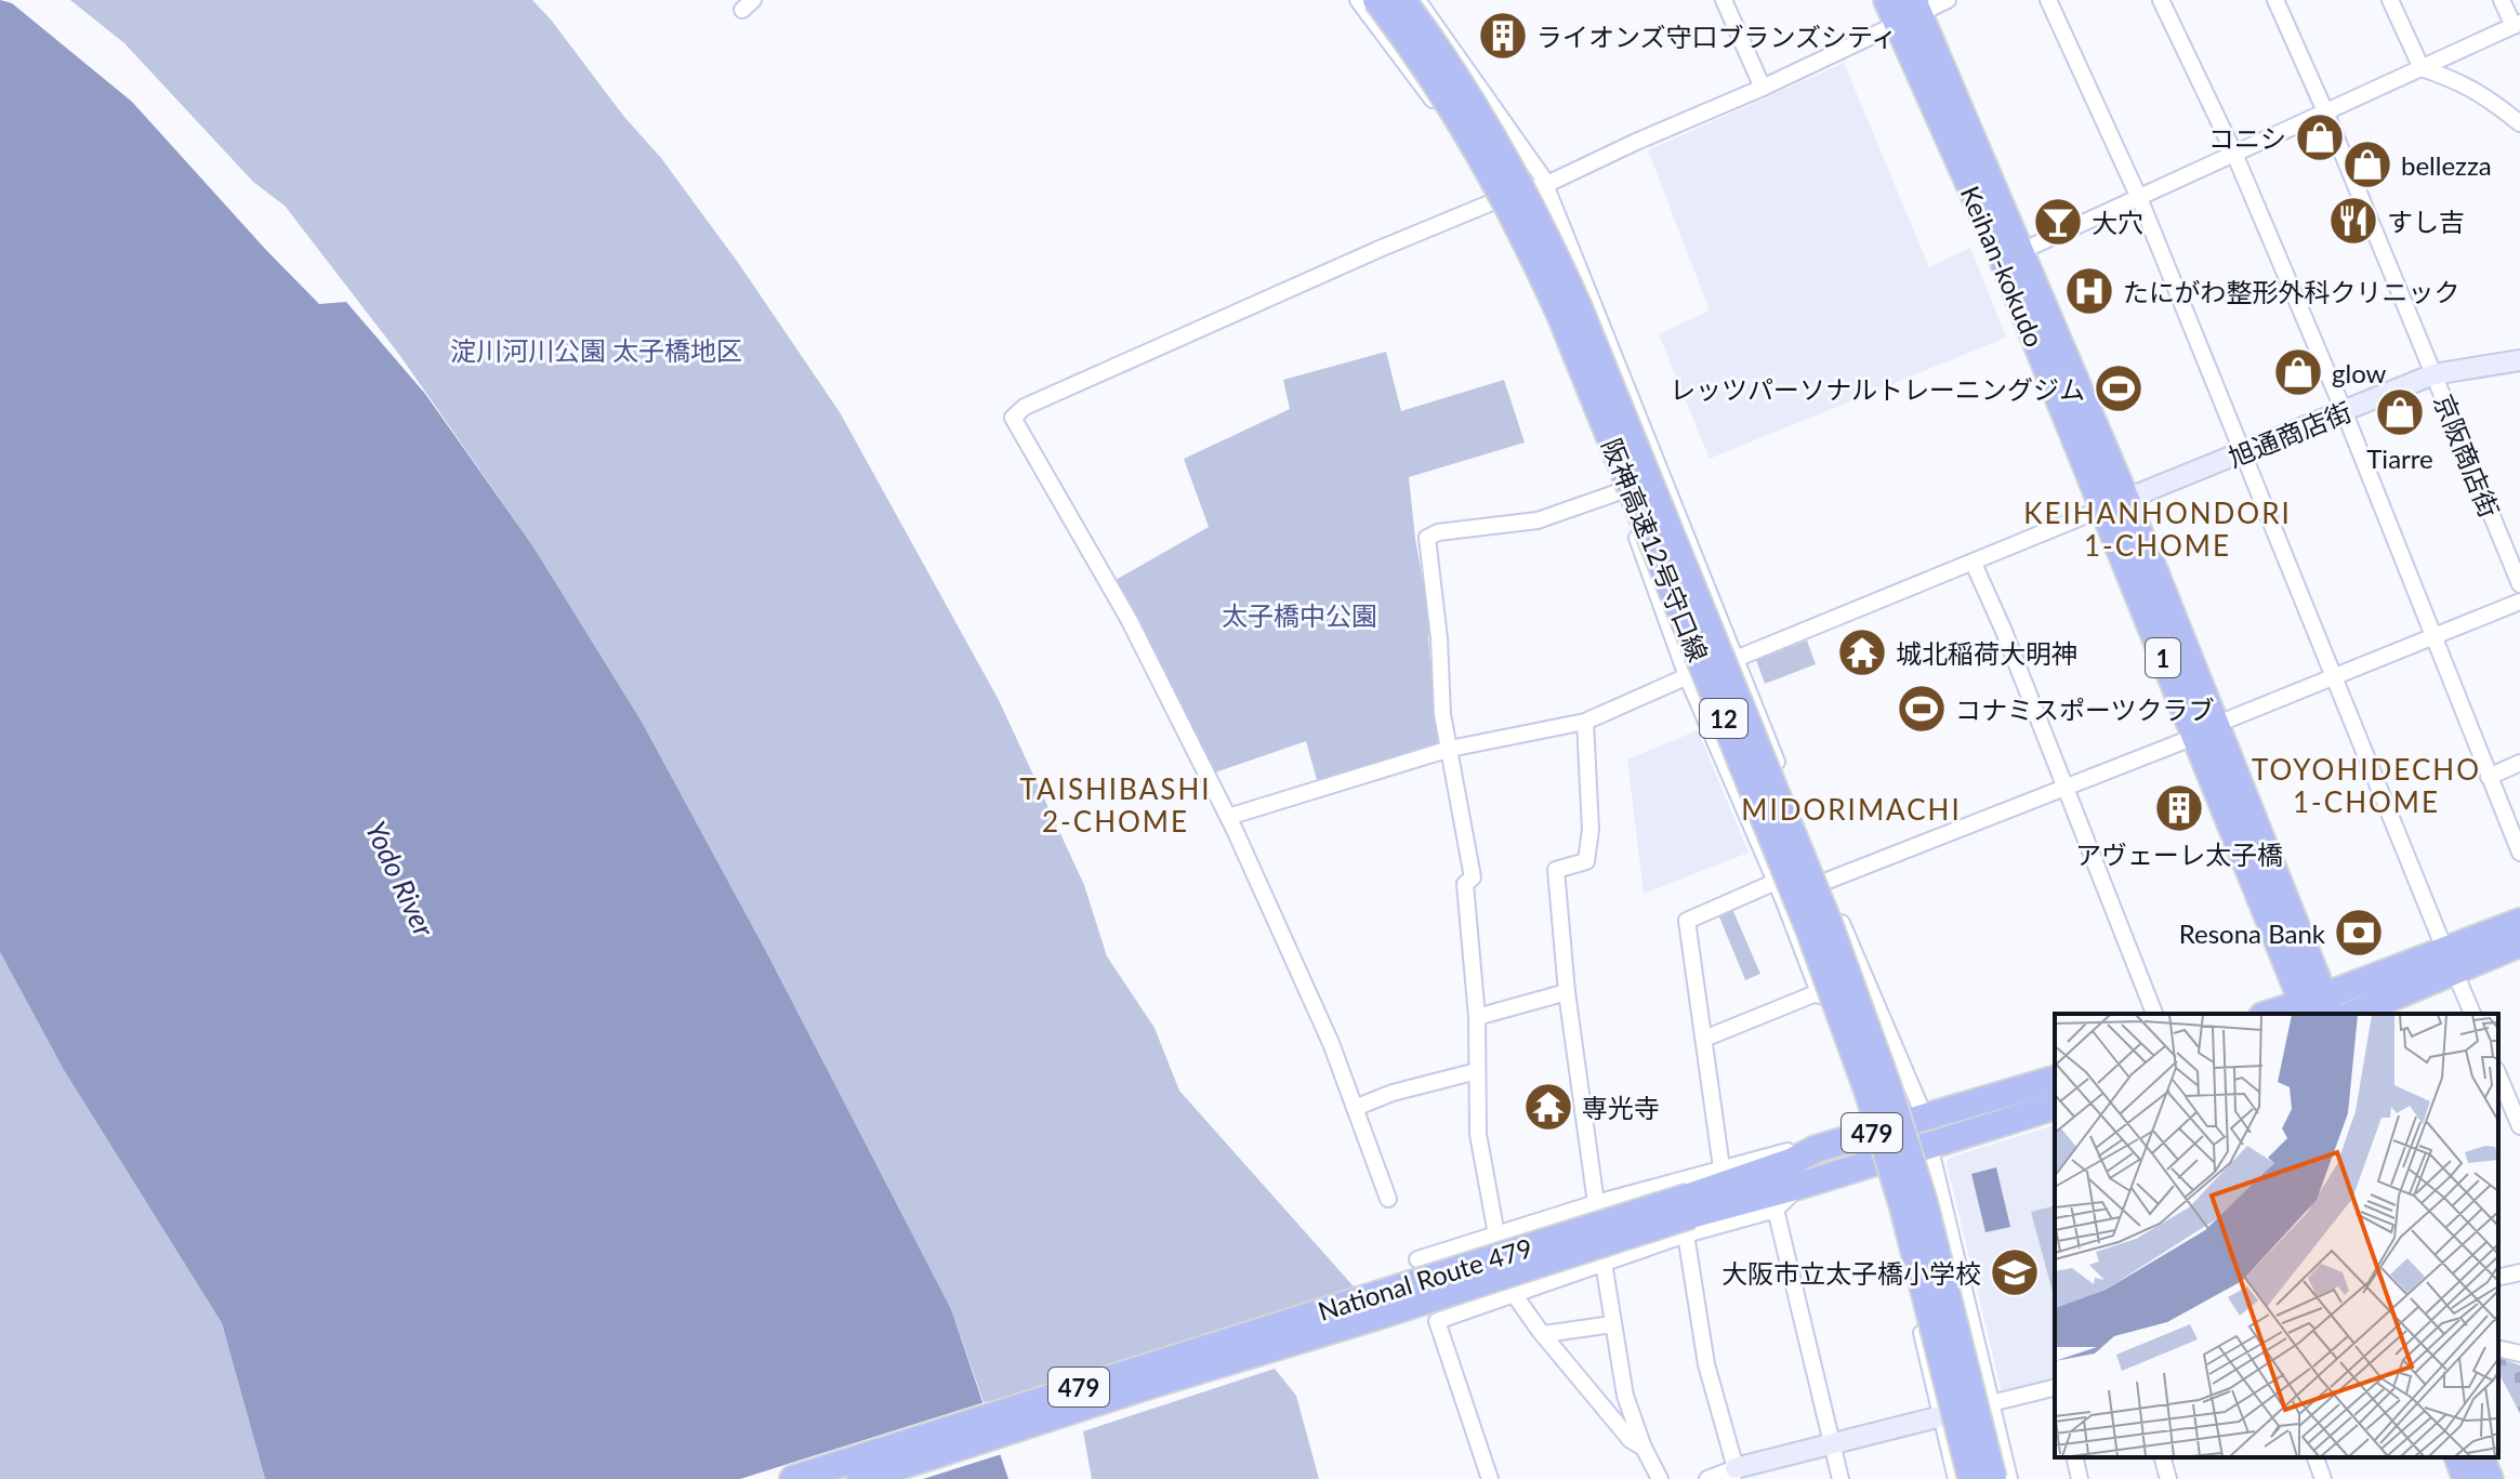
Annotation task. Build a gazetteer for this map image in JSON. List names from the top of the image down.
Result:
{
  "streets": {
    "highway": [
      "Keihan-kokudo",
      "阪神高速12号守口線",
      "1",
      "12",
      "479",
      "National Route 479"
    ],
    "main road": ["旭通商店街"],
    "street": ["京阪商店街"]
  },
  "crossings": [
    ["Keihan-kokudo", "旭通商店街"],
    ["旭通商店街", "京阪商店街"]
  ],
  "districts": [
    "KEIHANHONDORI 1-CHOME",
    "TOYOHIDECHO 1-CHOME",
    "TAISHIBASHI 2-CHOME",
    "MIDORIMACHI"
  ],
  "water": ["Yodo River"],
  "parks": ["淀川河川公園 太子橋地区", "太子橋中公園"],
  "places": {
    "building": ["ライオンズ守口ブランズシティ", "アヴェーレ太子橋"],
    "shop": [
      "コニシ",
      "bellezza",
      "glow",
      "Tiarre"
    ],
    "restaurant": ["すし吉"],
    "bar": ["大穴"],
    "hospital": ["たにがわ整形外科クリニック"],
    "sports": ["レッツパーソナルトレーニングジム", "コナミスポーツクラブ"],
    "temple": ["城北稲荷大明神", "専光寺"],
    "bank": ["Resona Bank"],
    "school or university": ["大阪市立太子橋小学校"]
  }
}
